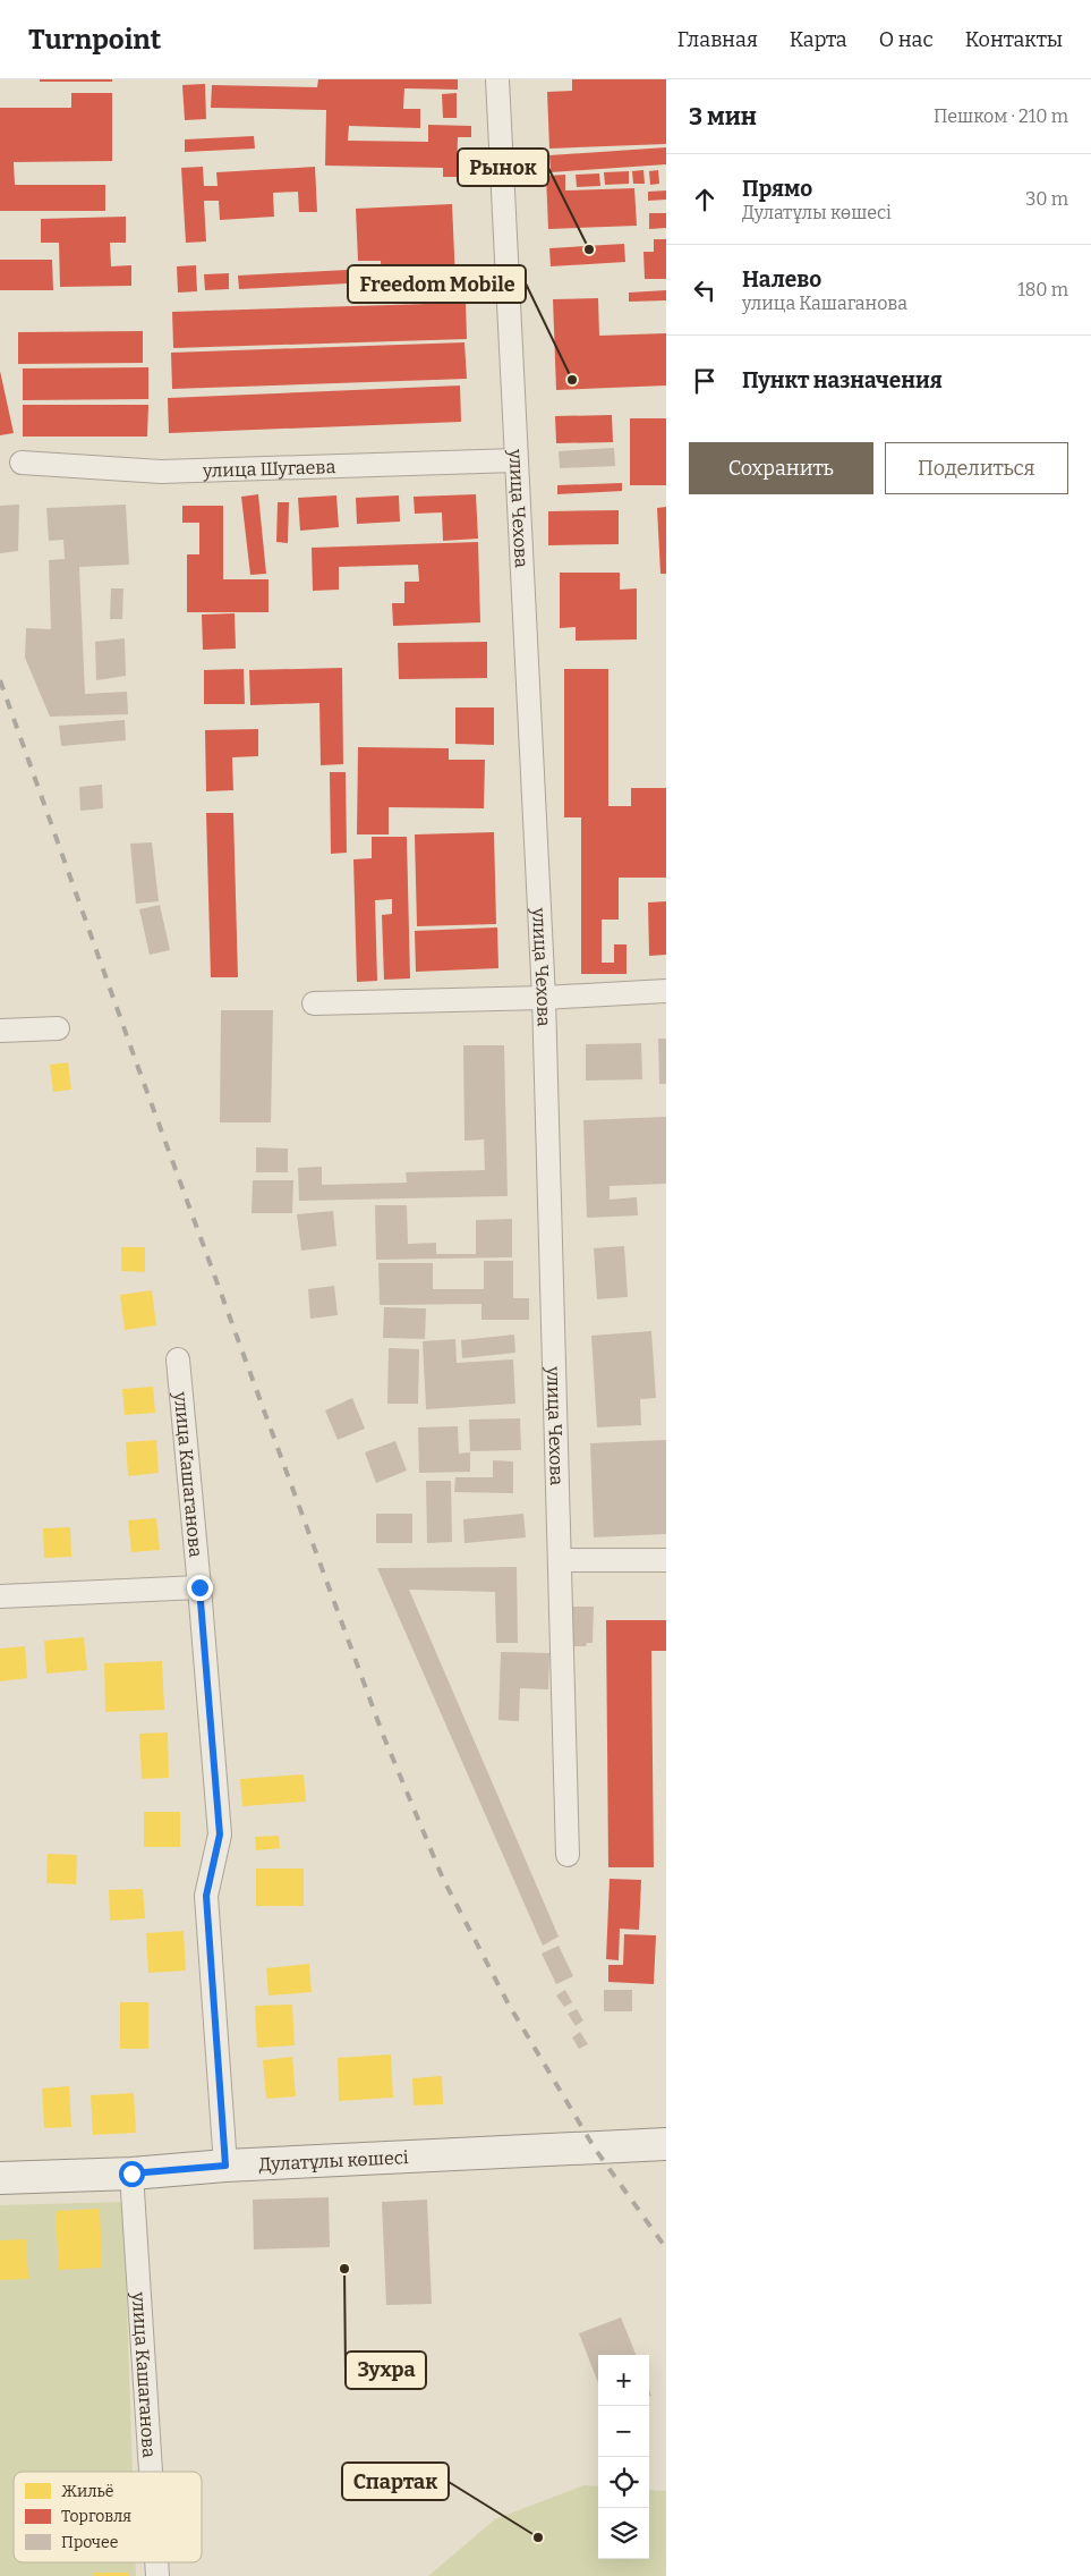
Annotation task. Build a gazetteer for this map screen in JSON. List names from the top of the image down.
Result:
{
  "streets": {
    "street": [
      "улица Шугаева",
      "улица Чехова",
      "улица Кашаганова",
      "Дулатұлы көшесі"
    ]
  },
  "crossings": [
    ["улица Шугаева", "улица Чехова"],
    ["улица Кашаганова", "Дулатұлы көшесі"]
  ],
  "places": [
    "Рынок",
    "Freedom Mobile",
    "Зухра",
    "Спартак"
  ],
  "legend": ["Жильё", "Торговля", "Прочее"],
  "page": {
    "header": "Turnpoint",
    "nav": [
      "Главная",
      "Карта",
      "О нас",
      "Контакты"
    ],
    "heading": ["3 мин", "Пешком · 210 m"],
    "list": [
      ["Прямо", "Дулатұлы көшесі", "30 m"],
      ["Налево", "улица Кашаганова", "180 m"],
      "Пункт назначения"
    ],
    "buttons": ["Сохранить", "Поделиться"],
    "map_buttons": ["+", "−"]
  }
}
